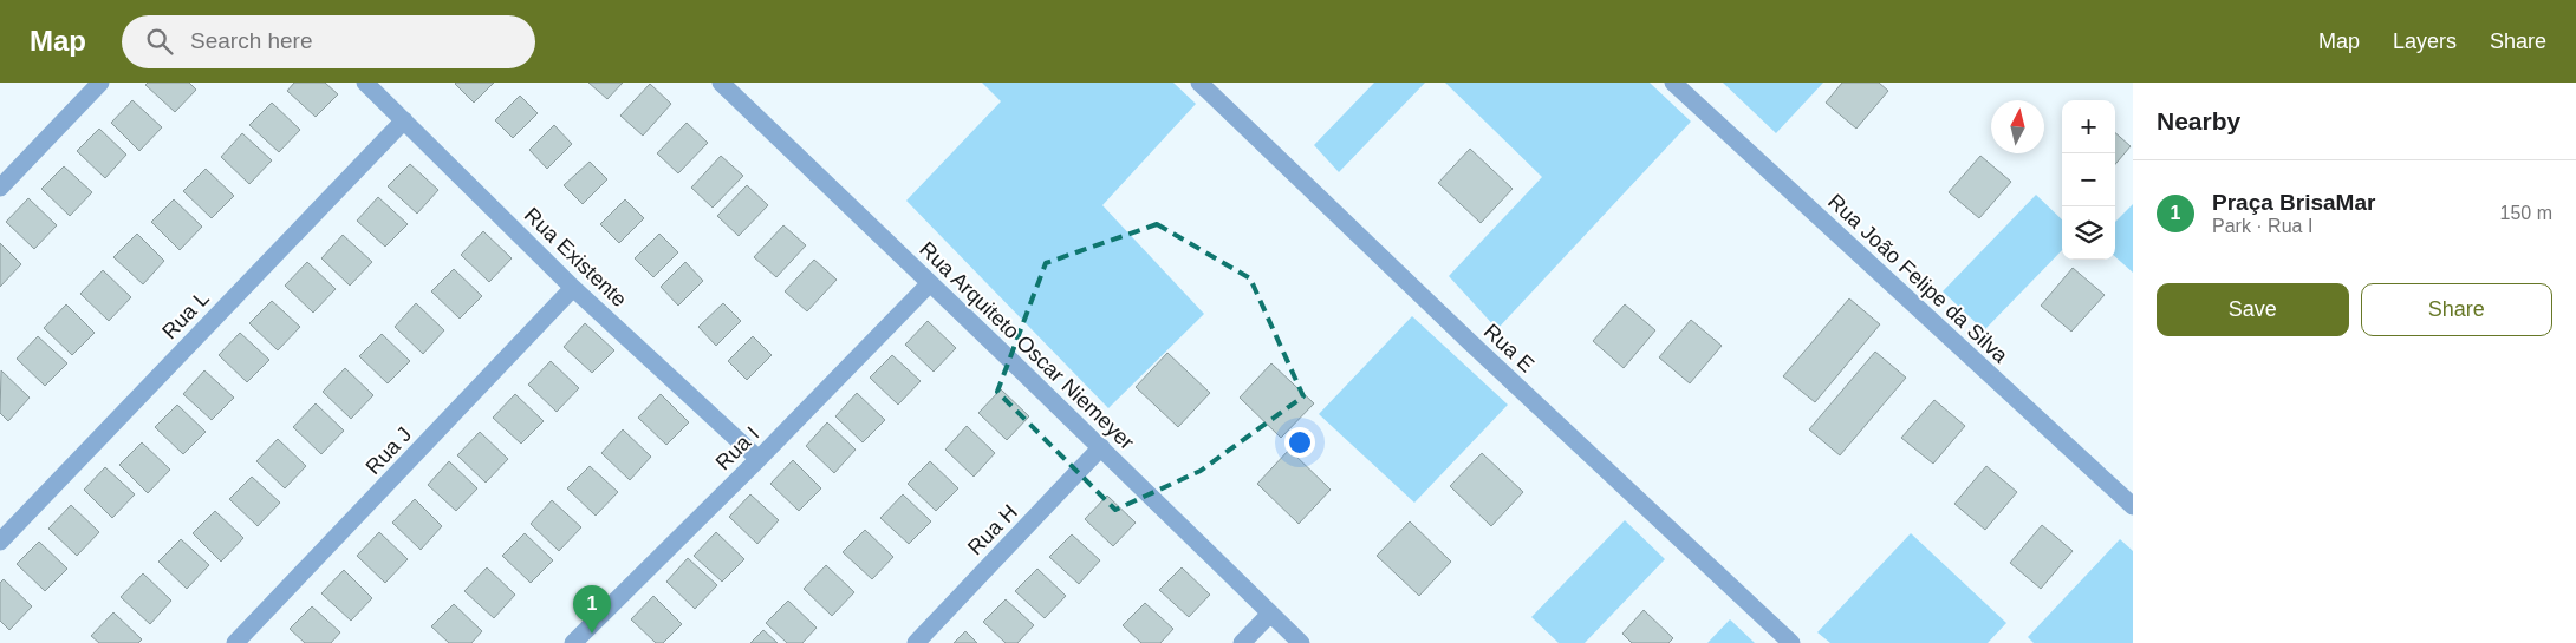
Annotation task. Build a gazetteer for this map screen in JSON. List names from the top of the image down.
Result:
{
  "streets": {
    "street": [
      "Rua Existente",
      "Rua João Felipe da Silva",
      "Rua L",
      "Rua Arquiteto Oscar Niemeyer",
      "Rua E",
      "Rua I",
      "Rua J",
      "Rua H"
    ]
  },
  "crossings": [
    ["Rua Existente", "Rua L"],
    ["Rua Existente", "Rua I"],
    ["Rua Existente", "Rua J"],
    ["Rua Arquiteto Oscar Niemeyer", "Rua I"],
    ["Rua Arquiteto Oscar Niemeyer", "Rua H"]
  ],
  "north": "top",
  "page": {
    "header": "Map",
    "search": "Search here",
    "nav": ["Map", "Layers", "Share"],
    "heading": "Nearby",
    "map_buttons": ["+", "−"],
    "list": [
      {
        "mark": "1",
        "name": "Praça BrisaMar",
        "note": "Park · Rua I",
        "value": "150 m"
      }
    ],
    "buttons": ["Save", "Share"],
    "pins": "1"
  }
}
